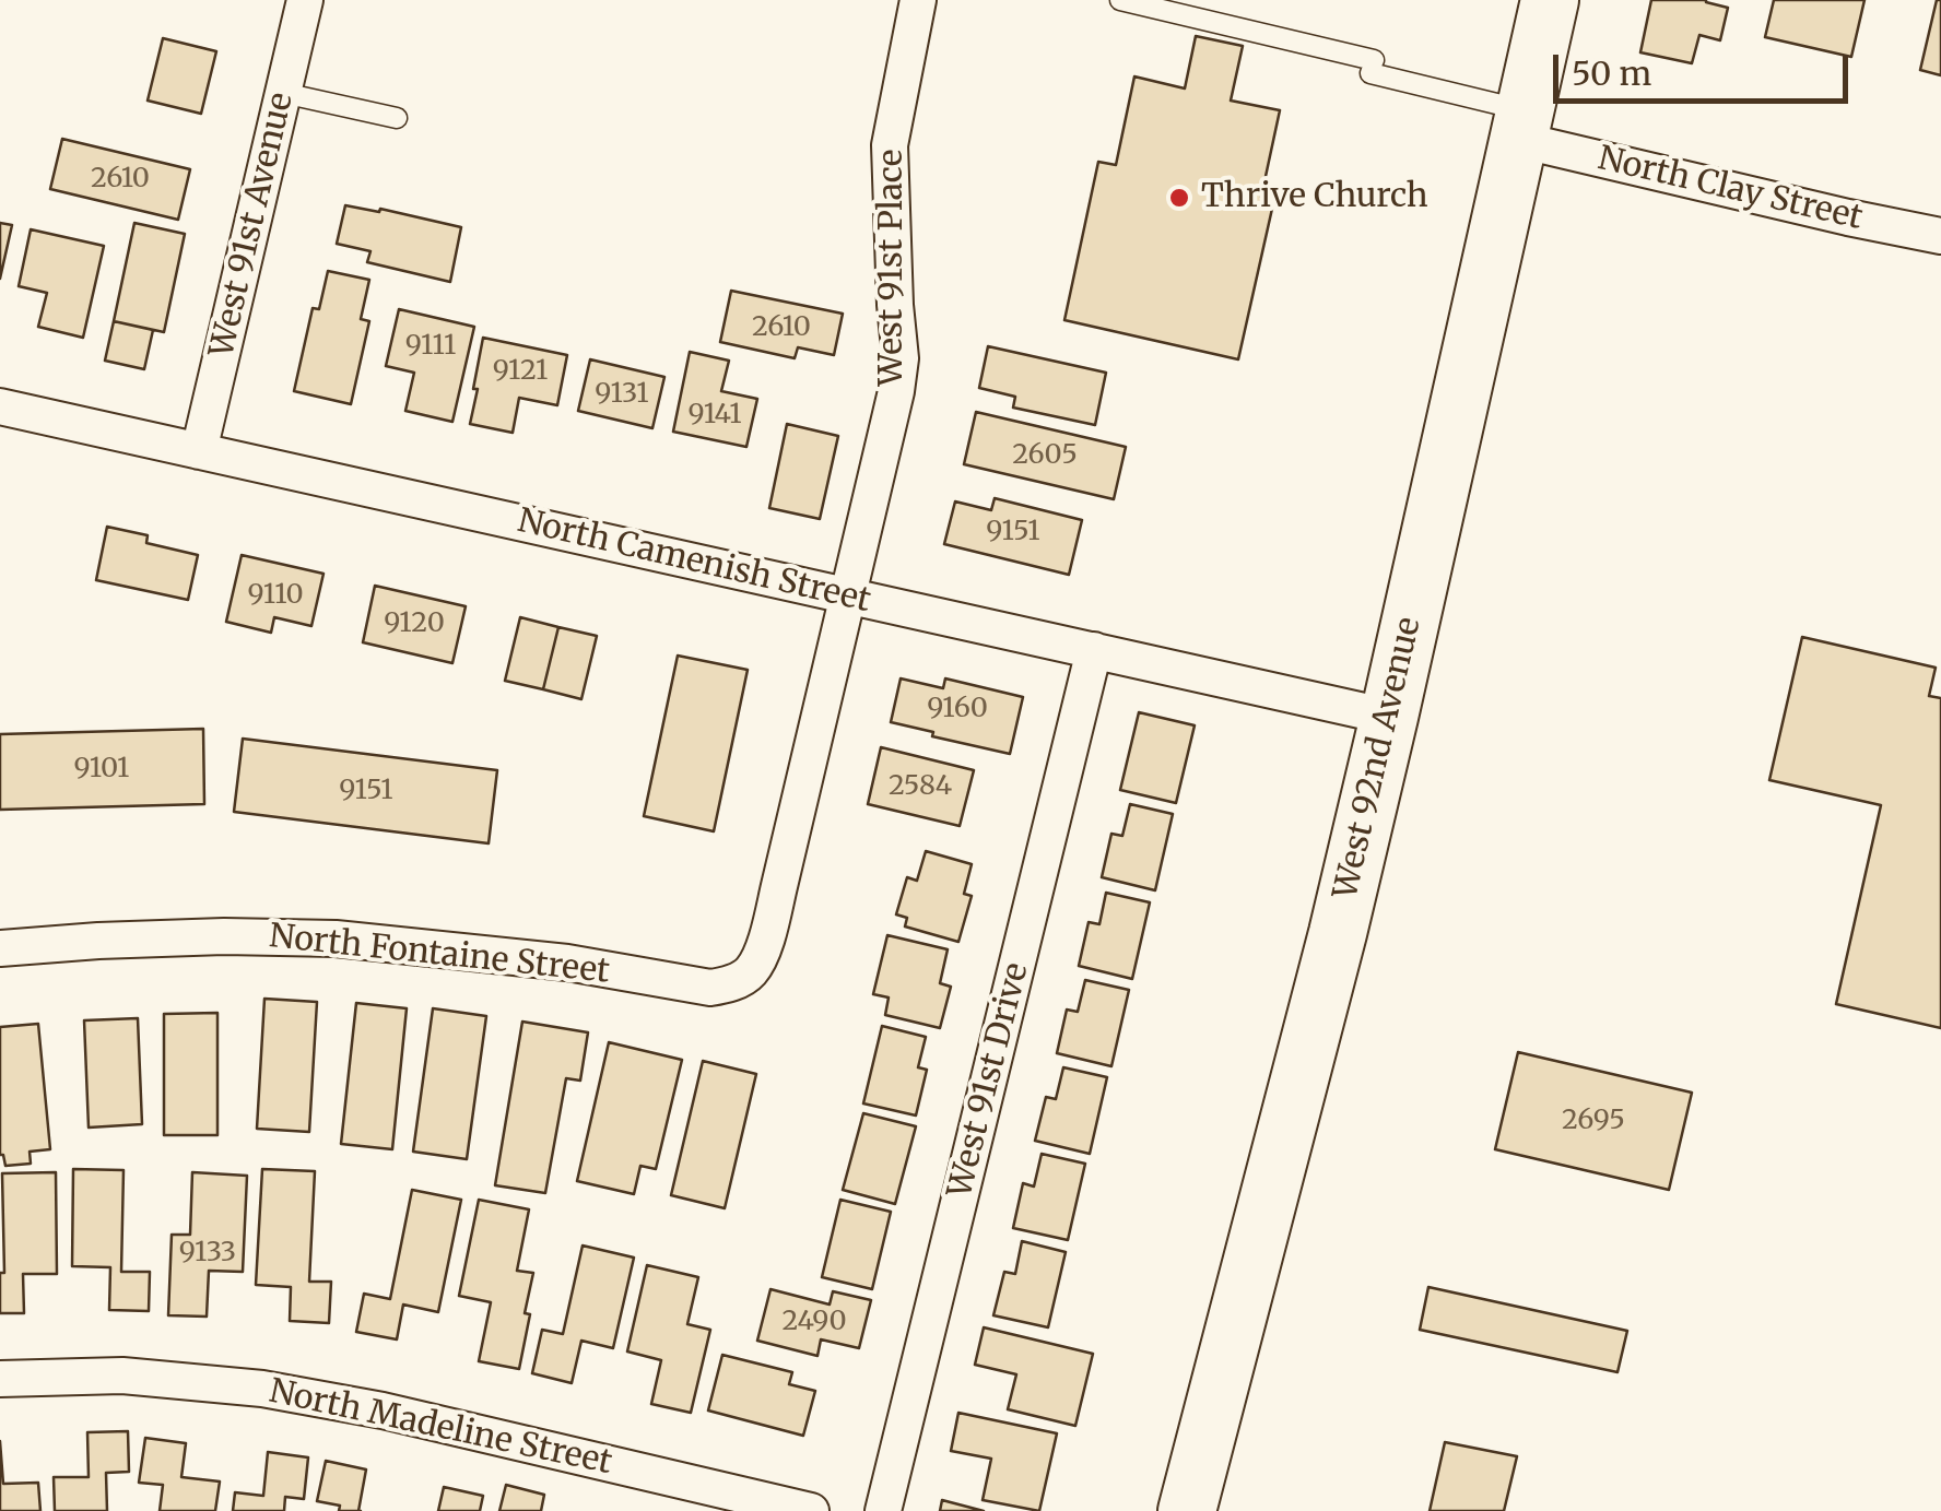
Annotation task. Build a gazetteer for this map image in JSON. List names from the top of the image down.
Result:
{
  "streets": {
    "main road": ["West 92nd Avenue"],
    "street": [
      "North Clay Street",
      "West 91st Avenue",
      "West 91st Place",
      "North Camenish Street",
      "North Fontaine Street",
      "West 91st Drive",
      "North Madeline Street"
    ]
  },
  "crossings": [
    ["North Clay Street", "West 92nd Avenue"],
    ["West 91st Avenue", "North Camenish Street"],
    ["West 91st Place", "North Camenish Street"],
    ["West 91st Place", "North Fontaine Street"],
    ["North Camenish Street", "West 92nd Avenue"],
    ["North Camenish Street", "West 91st Drive"]
  ],
  "places": ["Thrive Church"],
  "house_numbers": [
    "2610",
    "2610",
    "9111",
    "9121",
    "9131",
    "9141",
    "2605",
    "9151",
    "9110",
    "9120",
    "9160",
    "9101",
    "2584",
    "9151",
    "2695",
    "9133",
    "2490"
  ],
  "scale_bar": "50 m"
}
